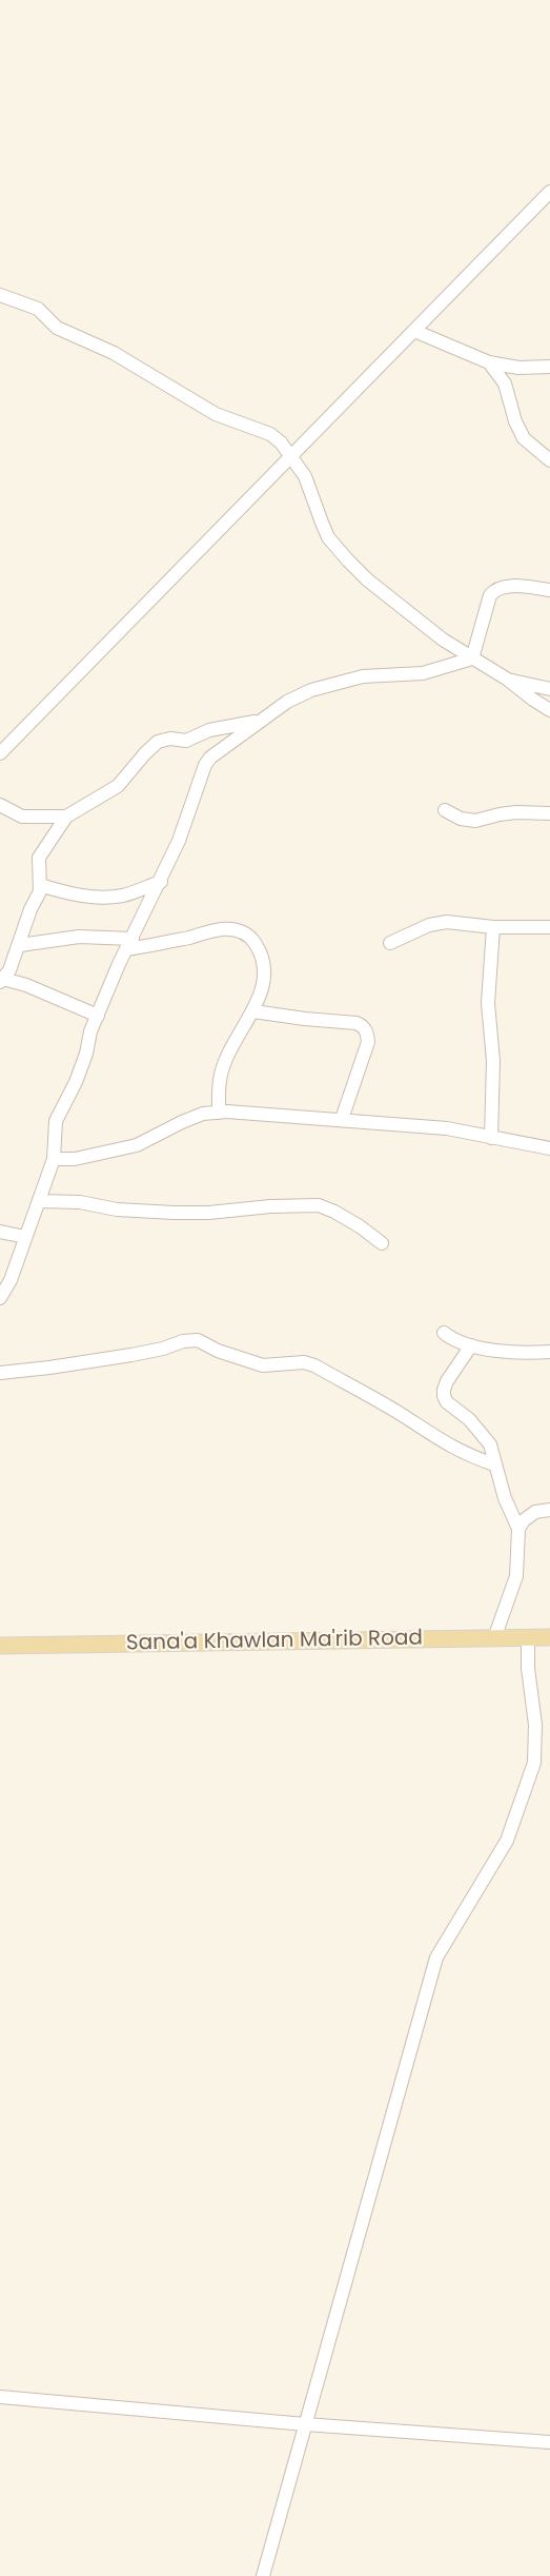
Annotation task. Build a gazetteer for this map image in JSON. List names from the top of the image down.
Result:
{
  "streets": {
    "main road": ["Sana'a Khawlan Ma'rib Road"]
  }
}
